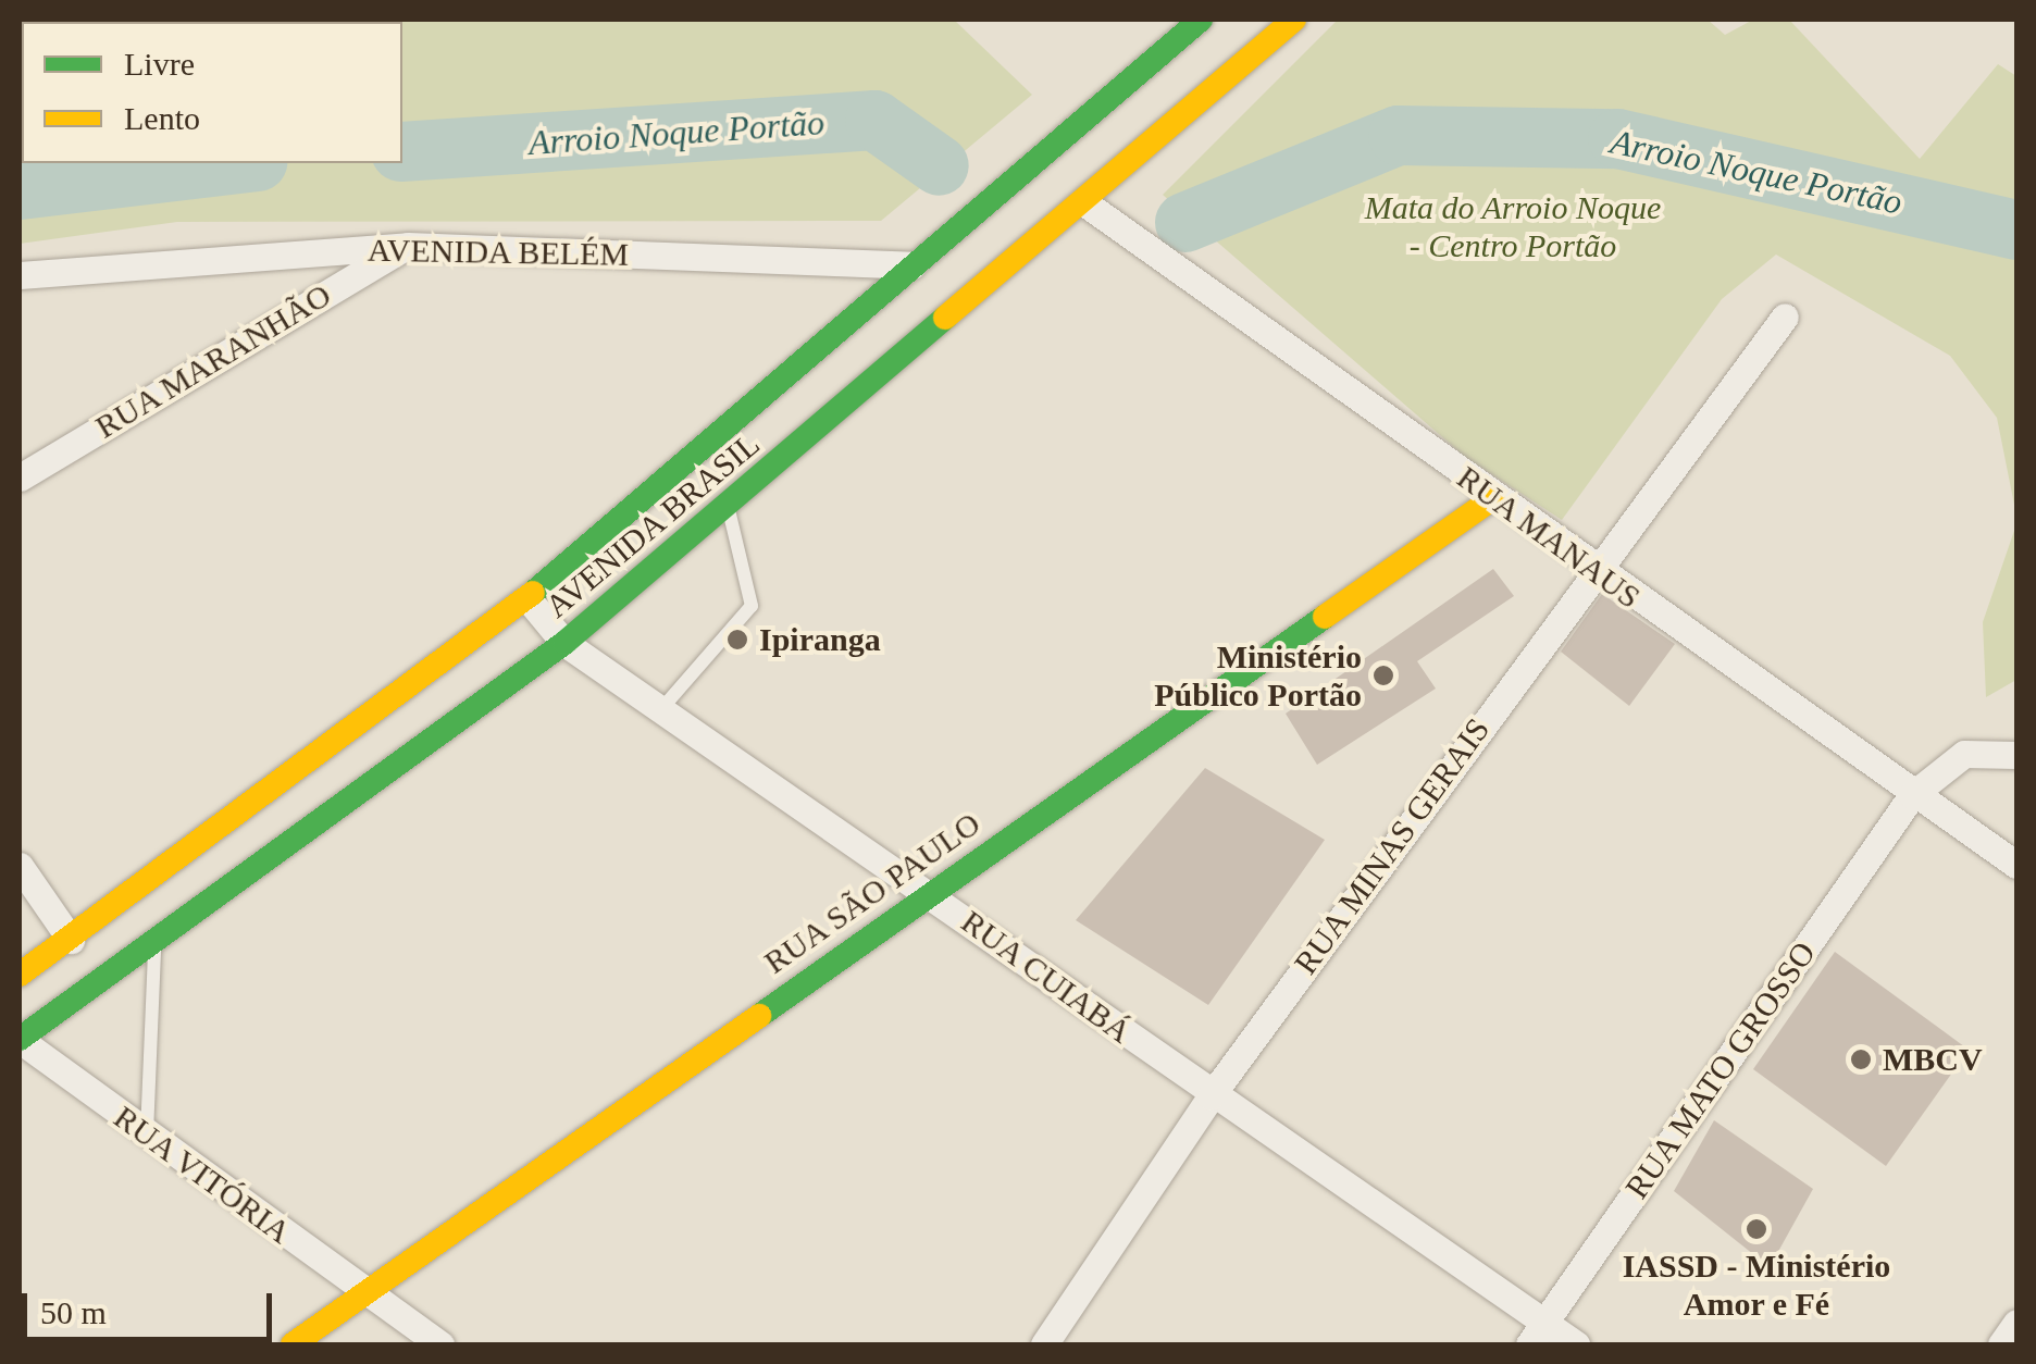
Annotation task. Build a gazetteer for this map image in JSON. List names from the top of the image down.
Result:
{
  "streets": {
    "main road": ["AVENIDA BRASIL", "RUA SÃO PAULO"],
    "street": [
      "AVENIDA BELÉM",
      "RUA MARANHÃO",
      "RUA MANAUS",
      "RUA MINAS GERAIS",
      "RUA CUIABÁ",
      "RUA MATO GROSSO",
      "RUA VITÓRIA"
    ]
  },
  "crossings": [
    ["AVENIDA BELÉM", "RUA MARANHÃO"],
    ["AVENIDA BELÉM", "AVENIDA BRASIL"],
    ["AVENIDA BRASIL", "RUA MANAUS"],
    ["AVENIDA BRASIL", "RUA CUIABÁ"],
    ["AVENIDA BRASIL", "RUA VITÓRIA"],
    ["RUA MANAUS", "RUA MINAS GERAIS"],
    ["RUA MANAUS", "RUA SÃO PAULO"],
    ["RUA MANAUS", "RUA MATO GROSSO"],
    ["RUA MINAS GERAIS", "RUA CUIABÁ"],
    ["RUA SÃO PAULO", "RUA CUIABÁ"],
    ["RUA SÃO PAULO", "RUA VITÓRIA"],
    ["RUA CUIABÁ", "RUA MATO GROSSO"]
  ],
  "water": ["Arroio Noque Portão"],
  "parks": ["Mata do Arroio Noque - Centro Portão"],
  "places": [
    "Ipiranga",
    "Ministério Público Portão",
    "MBCV",
    "IASSD - Ministério Amor e Fé"
  ],
  "legend": ["Livre", "Lento"],
  "scale_bar": "50 m"
}
